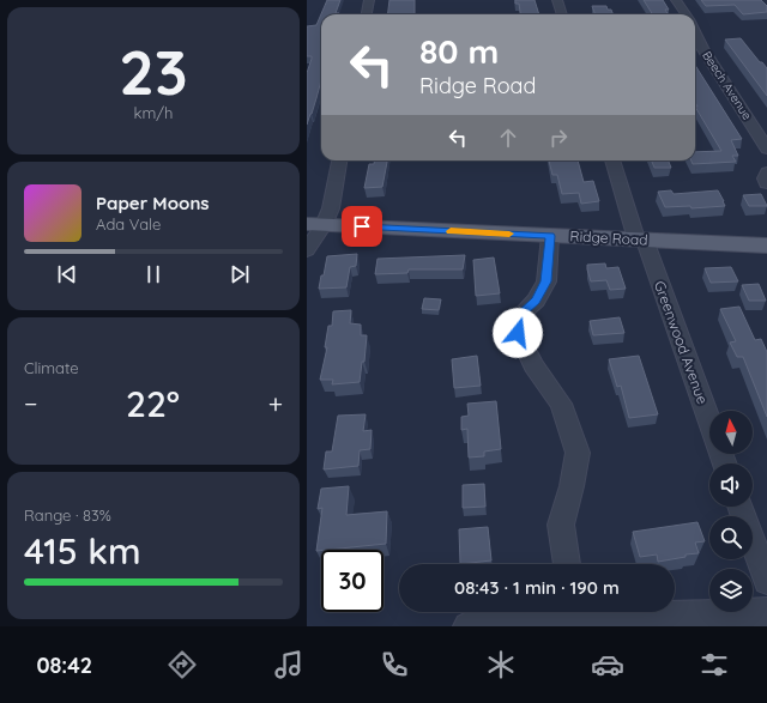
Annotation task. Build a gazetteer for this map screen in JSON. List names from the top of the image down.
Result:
{
  "streets": {
    "main road": ["Ridge Road"],
    "street": ["Beech Avenue", "Greenwood Avenue"]
  },
  "crossings": [
    ["Ridge Road", "Greenwood Avenue"]
  ],
  "north": "top",
  "page": {
    "tile": [
      ["23", "km/h"],
      "Climate",
      ["Range · 83%", "415 km"]
    ],
    "turn": ["80 m", "Ridge Road"],
    "song": ["Paper Moons", "Ada Vale"],
    "heat": ["−", "22°", "+"],
    "limit": "30",
    "trip": "08:43 · 1 min · 190 m",
    "tabs": "08:42"
  }
}
